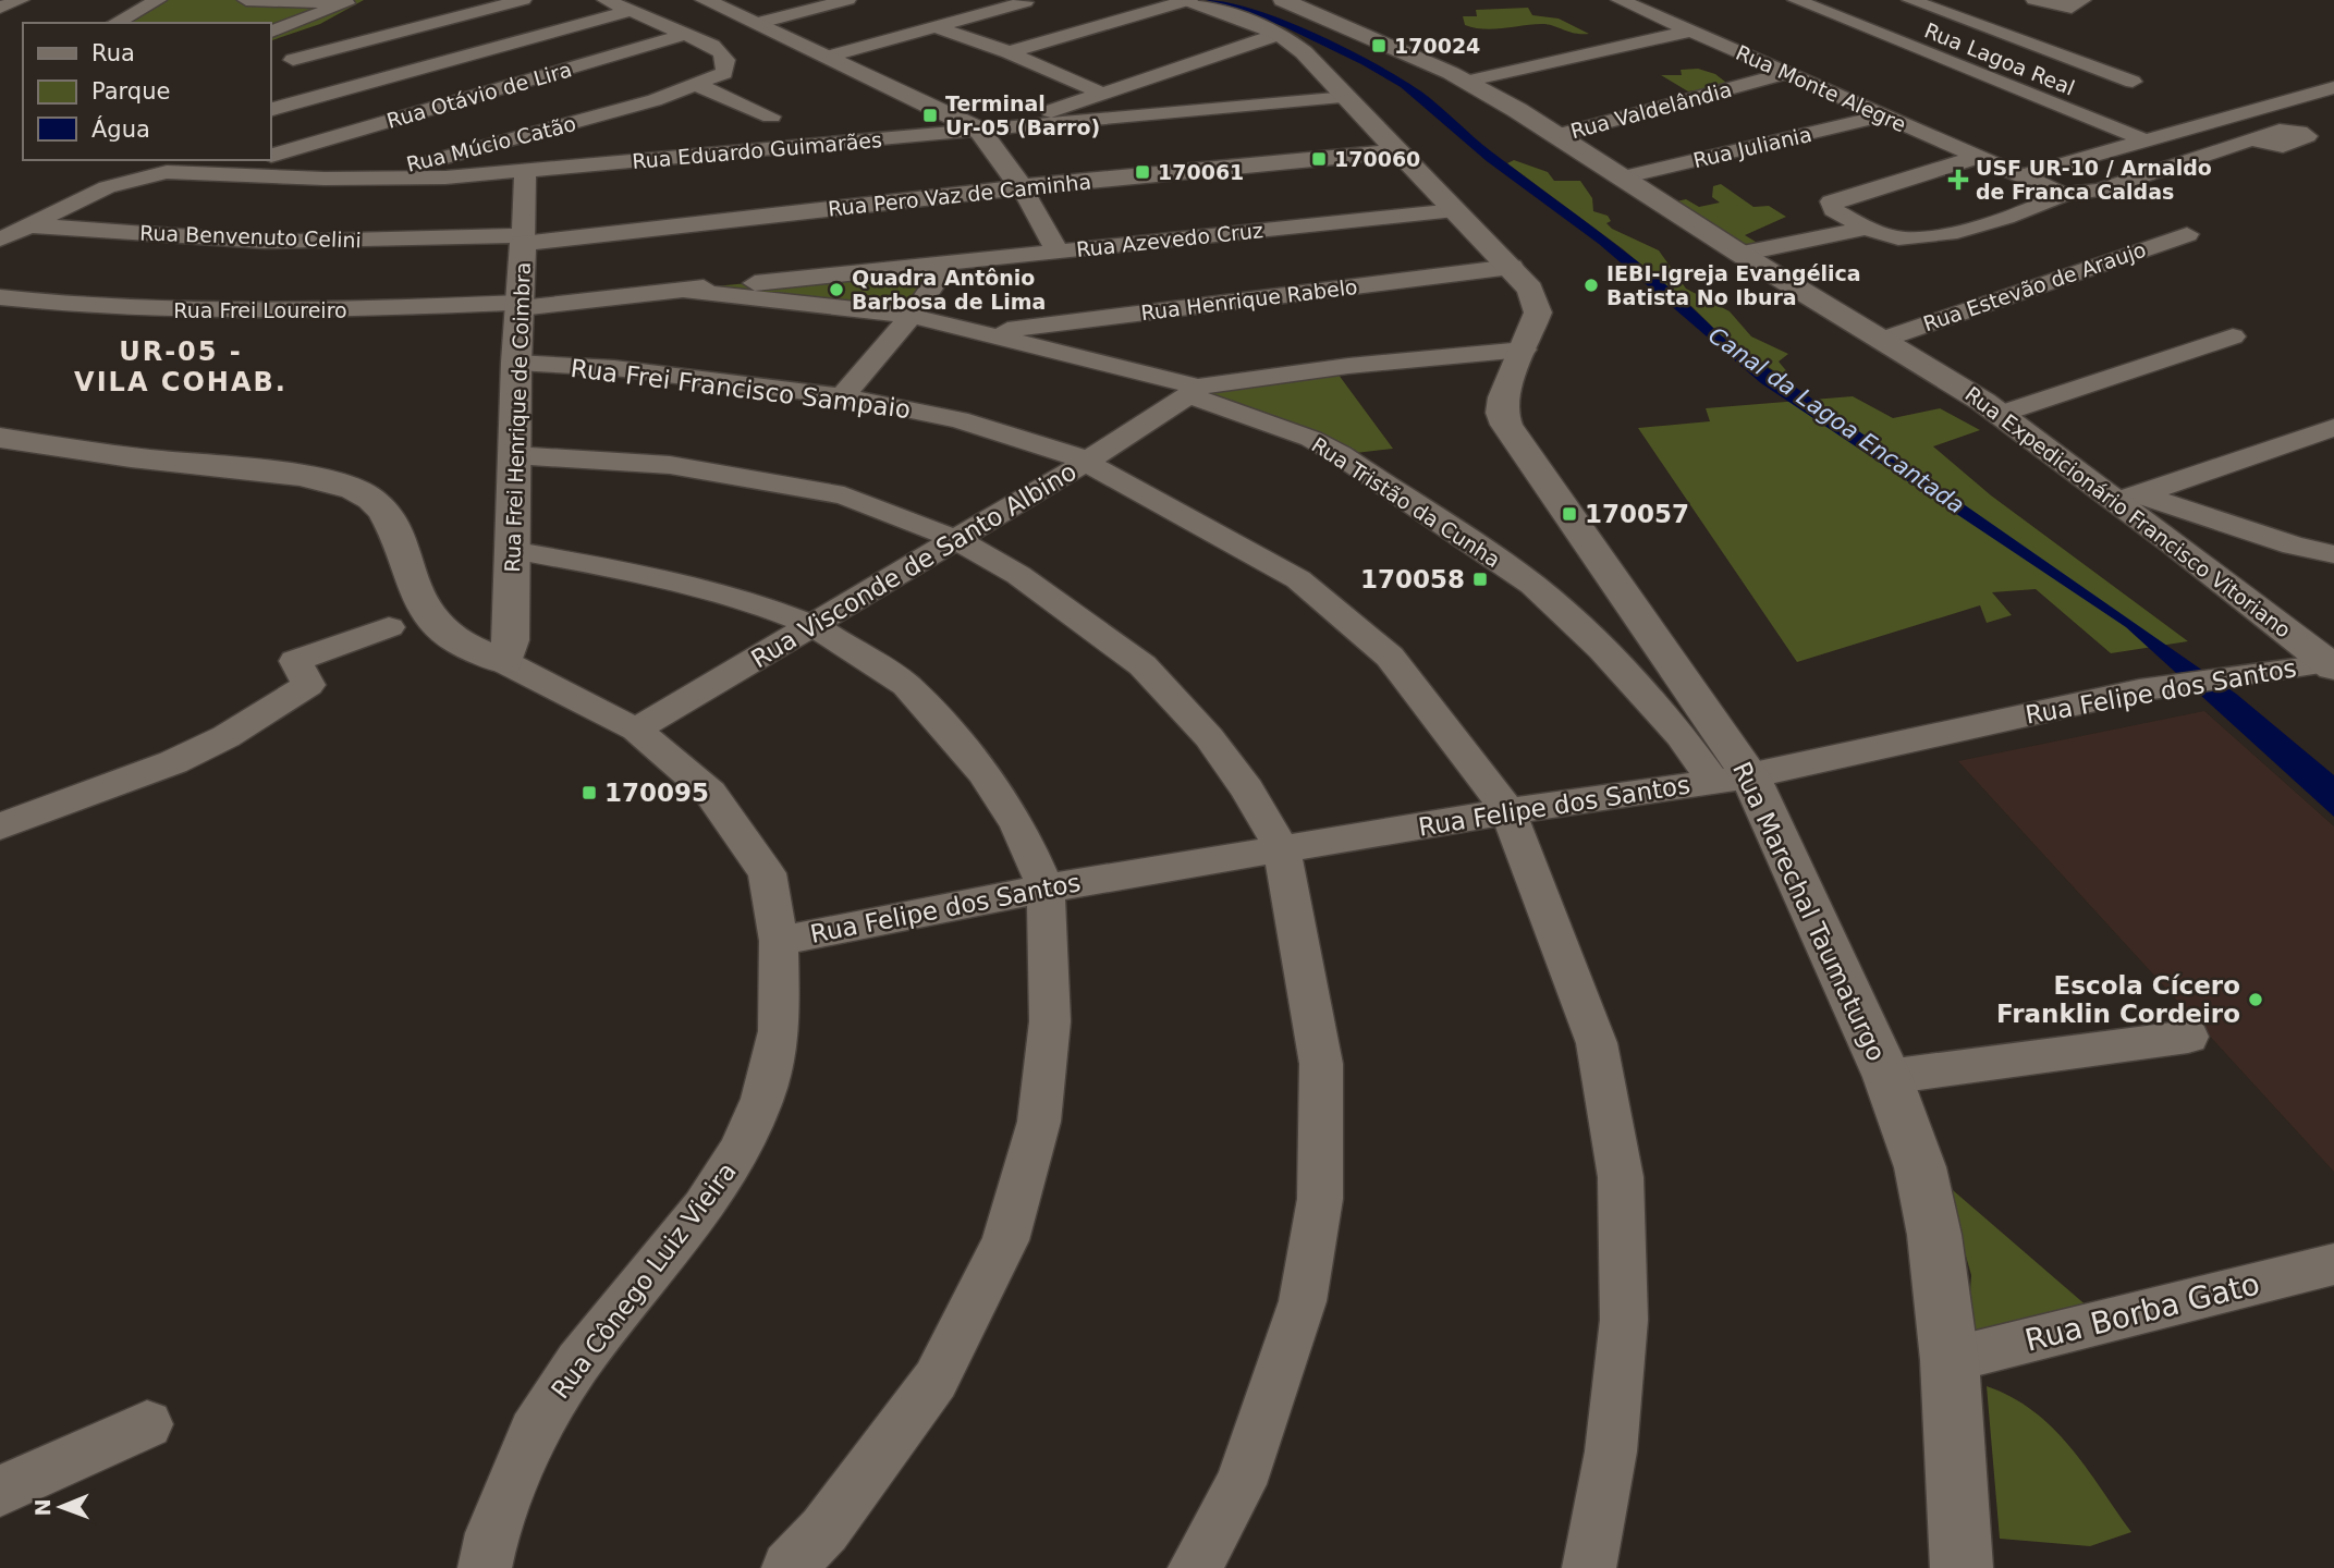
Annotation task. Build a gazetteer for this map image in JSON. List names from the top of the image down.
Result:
{
  "streets": {
    "main road": [
      "Rua Pero Vaz de Caminha",
      "Rua Frei Henrique de Coimbra",
      "Rua Expedicionário Francisco Vitoriano",
      "Rua Marechal Taumaturgo"
    ],
    "street": [
      "Rua Lagoa Real",
      "Rua Monte Alegre",
      "Rua Otávio de Lira",
      "Rua Valdelândia",
      "Rua Múcio Catão",
      "Rua Juliania",
      "Rua Eduardo Guimarães",
      "Rua Benvenuto Celini",
      "Rua Azevedo Cruz",
      "Rua Estevão de Araujo",
      "Rua Henrique Rabelo",
      "Rua Frei Loureiro",
      "Rua Frei Francisco Sampaio",
      "Rua Tristão da Cunha",
      "Rua Visconde de Santo Albino",
      "Rua Felipe dos Santos",
      "Rua Cônego Luiz Vieira",
      "Rua Borba Gato"
    ]
  },
  "crossings": [
    ["Rua Monte Alegre", "Rua Valdelândia"],
    ["Rua Monte Alegre", "Rua Juliania"],
    ["Rua Otávio de Lira", "Rua Múcio Catão"],
    ["Rua Valdelândia", "Rua Expedicionário Francisco Vitoriano"],
    ["Rua Juliania", "Rua Expedicionário Francisco Vitoriano"],
    ["Rua Eduardo Guimarães", "Rua Benvenuto Celini"],
    ["Rua Eduardo Guimarães", "Rua Frei Henrique de Coimbra"],
    ["Rua Eduardo Guimarães", "Rua Marechal Taumaturgo"],
    ["Rua Pero Vaz de Caminha", "Rua Benvenuto Celini"],
    ["Rua Pero Vaz de Caminha", "Rua Frei Henrique de Coimbra"],
    ["Rua Pero Vaz de Caminha", "Rua Marechal Taumaturgo"],
    ["Rua Benvenuto Celini", "Rua Frei Henrique de Coimbra"],
    ["Rua Azevedo Cruz", "Rua Frei Loureiro"],
    ["Rua Azevedo Cruz", "Rua Frei Henrique de Coimbra"],
    ["Rua Azevedo Cruz", "Rua Tristão da Cunha"],
    ["Rua Azevedo Cruz", "Rua Marechal Taumaturgo"],
    ["Rua Estevão de Araujo", "Rua Expedicionário Francisco Vitoriano"],
    ["Rua Henrique Rabelo", "Rua Tristão da Cunha"],
    ["Rua Henrique Rabelo", "Rua Marechal Taumaturgo"],
    ["Rua Frei Loureiro", "Rua Frei Henrique de Coimbra"],
    ["Rua Frei Francisco Sampaio", "Rua Frei Henrique de Coimbra"],
    ["Rua Frei Francisco Sampaio", "Rua Visconde de Santo Albino"],
    ["Rua Frei Francisco Sampaio", "Rua Felipe dos Santos"],
    ["Rua Frei Henrique de Coimbra", "Rua Cônego Luiz Vieira"],
    ["Rua Tristão da Cunha", "Rua Visconde de Santo Albino"],
    ["Rua Tristão da Cunha", "Rua Felipe dos Santos"],
    ["Rua Tristão da Cunha", "Rua Marechal Taumaturgo"],
    ["Rua Expedicionário Francisco Vitoriano", "Rua Felipe dos Santos"],
    ["Rua Visconde de Santo Albino", "Rua Marechal Taumaturgo"],
    ["Rua Visconde de Santo Albino", "Rua Cônego Luiz Vieira"],
    ["Rua Felipe dos Santos", "Rua Marechal Taumaturgo"],
    ["Rua Felipe dos Santos", "Rua Cônego Luiz Vieira"],
    ["Rua Marechal Taumaturgo", "Rua Borba Gato"]
  ],
  "districts": ["UR-05 - VILA COHAB."],
  "water": ["Canal da Lagoa Encantada"],
  "places": {
    "transit": [
      "170024",
      "Terminal Ur-05 (Barro)",
      "170060",
      "170061",
      "170057",
      "170058",
      "170095"
    ],
    "health": ["USF UR-10 / Arnaldo de Franca Caldas"],
    "other": ["IEBI-Igreja Evangélica Batista No Ibura", "Quadra Antônio Barbosa de Lima", "Escola Cícero Franklin Cordeiro"]
  },
  "legend": ["Rua", "Parque", "Água"],
  "north": "left"
}
